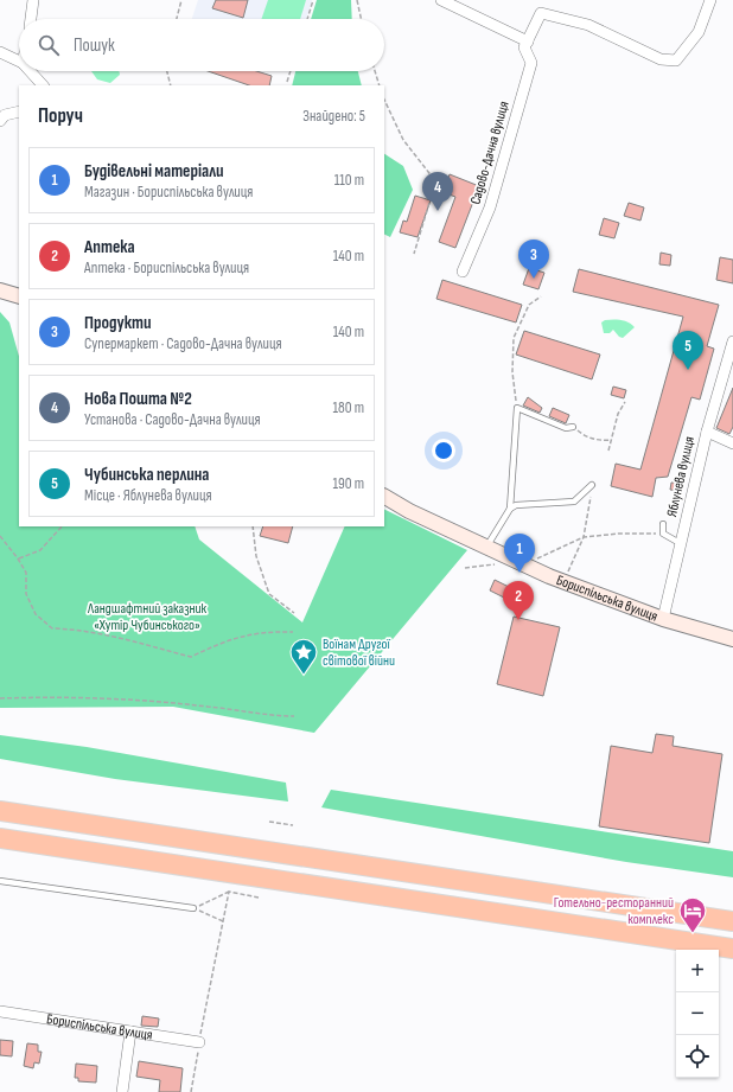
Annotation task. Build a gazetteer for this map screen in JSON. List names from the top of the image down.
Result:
{
  "streets": {
    "street": ["Садово-Дачна вулиця", "Яблунева вулиця", "Бориспільська вулиця"]
  },
  "crossings": [
    ["Яблунева вулиця", "Бориспільська вулиця"]
  ],
  "parks": ["Ландшафтний заказник «Хутір Чубинського»"],
  "places": {
    "place": ["Воїнам Другої світової війни"],
    "hotel": ["Готельно-ресторанний комплекс"]
  },
  "page": {
    "search": "Пошук",
    "heading": ["Поруч", "Знайдено: 5"],
    "list": [
      {
        "mark": "1",
        "name": "Будівельні матеріали",
        "note": "Магазин · Бориспільська вулиця",
        "value": "110 m"
      },
      {
        "mark": "2",
        "name": "Аптека",
        "note": "Аптека · Бориспільська вулиця",
        "value": "140 m"
      },
      {
        "mark": "3",
        "name": "Продукти",
        "note": "Супермаркет · Садово-Дачна вулиця",
        "value": "140 m"
      },
      {
        "mark": "4",
        "name": "Нова Пошта №2",
        "note": "Установа · Садово-Дачна вулиця",
        "value": "180 m"
      },
      {
        "mark": "5",
        "name": "Чубинська перлина",
        "note": "Місце · Яблунева вулиця",
        "value": "190 m"
      }
    ],
    "pins": [
      "4",
      "3",
      "5",
      "1",
      "2"
    ],
    "map_buttons": ["+", "−"]
  }
}
